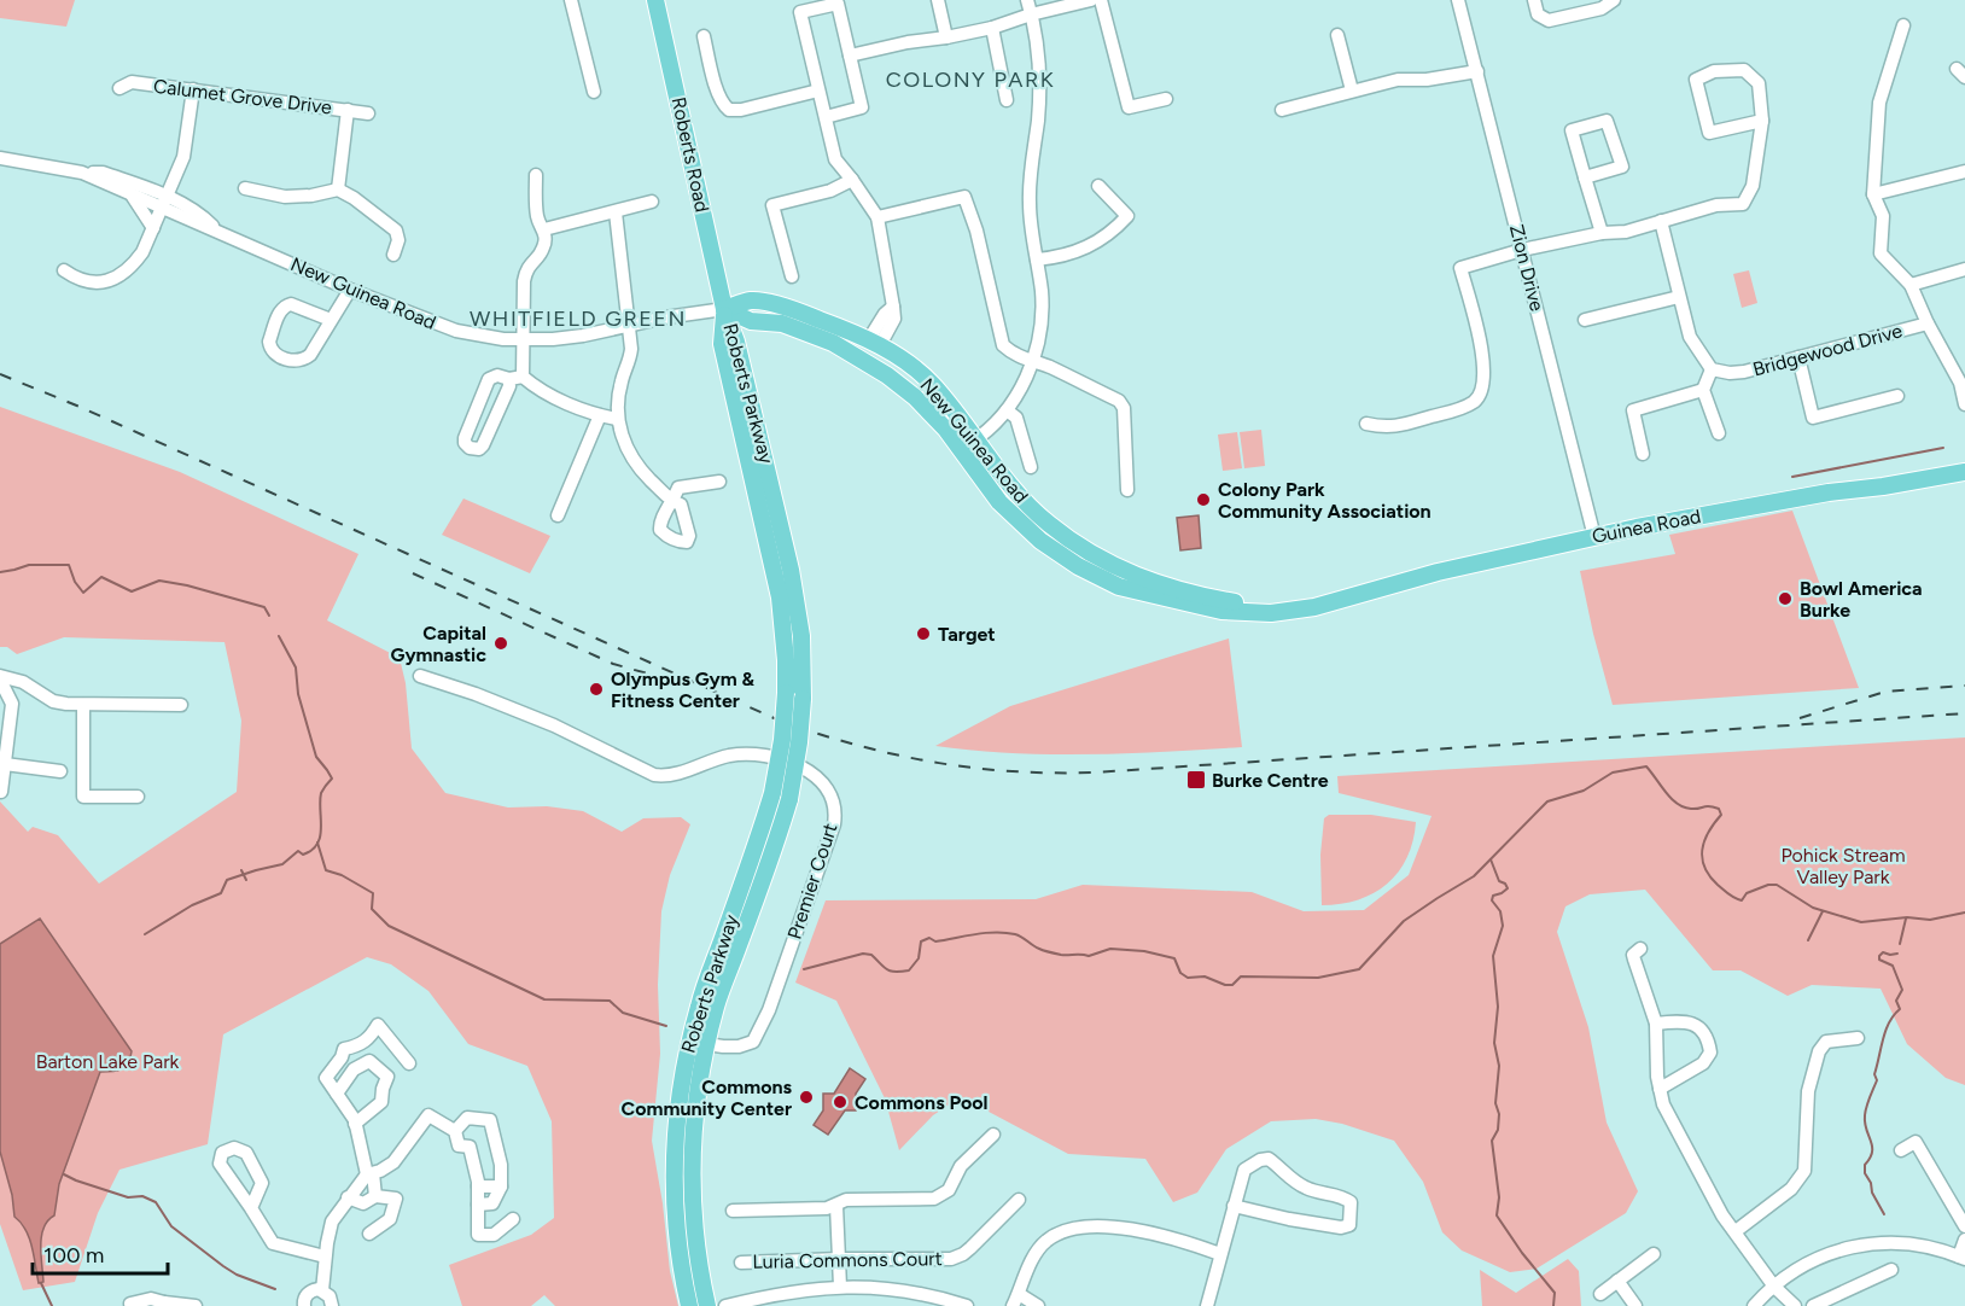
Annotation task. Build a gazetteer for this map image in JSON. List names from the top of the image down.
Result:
{
  "streets": {
    "main road": [
      "Roberts Road",
      "New Guinea Road",
      "Roberts Parkway",
      "Guinea Road"
    ],
    "street": [
      "Calumet Grove Drive",
      "Zion Drive",
      "Bridgewood Drive",
      "Premier Court",
      "Luria Commons Court"
    ]
  },
  "crossings": [
    ["Roberts Road", "New Guinea Road"],
    ["Roberts Road", "Roberts Parkway"],
    ["Zion Drive", "Guinea Road"],
    ["New Guinea Road", "Roberts Parkway"],
    ["New Guinea Road", "Guinea Road"],
    ["Roberts Parkway", "Premier Court"]
  ],
  "districts": ["COLONY PARK", "WHITFIELD GREEN"],
  "parks": ["Pohick Stream Valley Park", "Barton Lake Park"],
  "places": {
    "other": [
      "Colony Park Community Association",
      "Bowl America Burke",
      "Target",
      "Capital Gymnastic",
      "Olympus Gym & Fitness Center",
      "Commons Community Center",
      "Commons Pool"
    ],
    "transit": ["Burke Centre"]
  },
  "scale_bar": "100 m"
}
